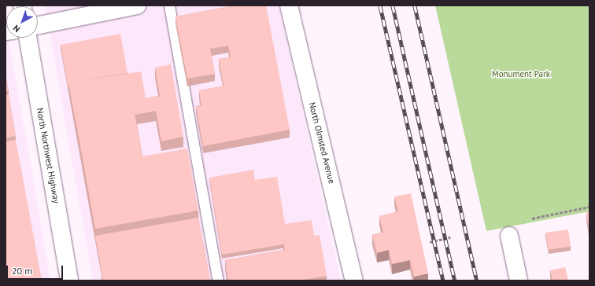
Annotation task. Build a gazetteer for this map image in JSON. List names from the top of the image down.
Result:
{
  "streets": {
    "street": ["North Olmsted Avenue", "North Northwest Highway"]
  },
  "parks": ["Monument Park"],
  "scale_bar": "20 m",
  "north": "bottom left"
}
